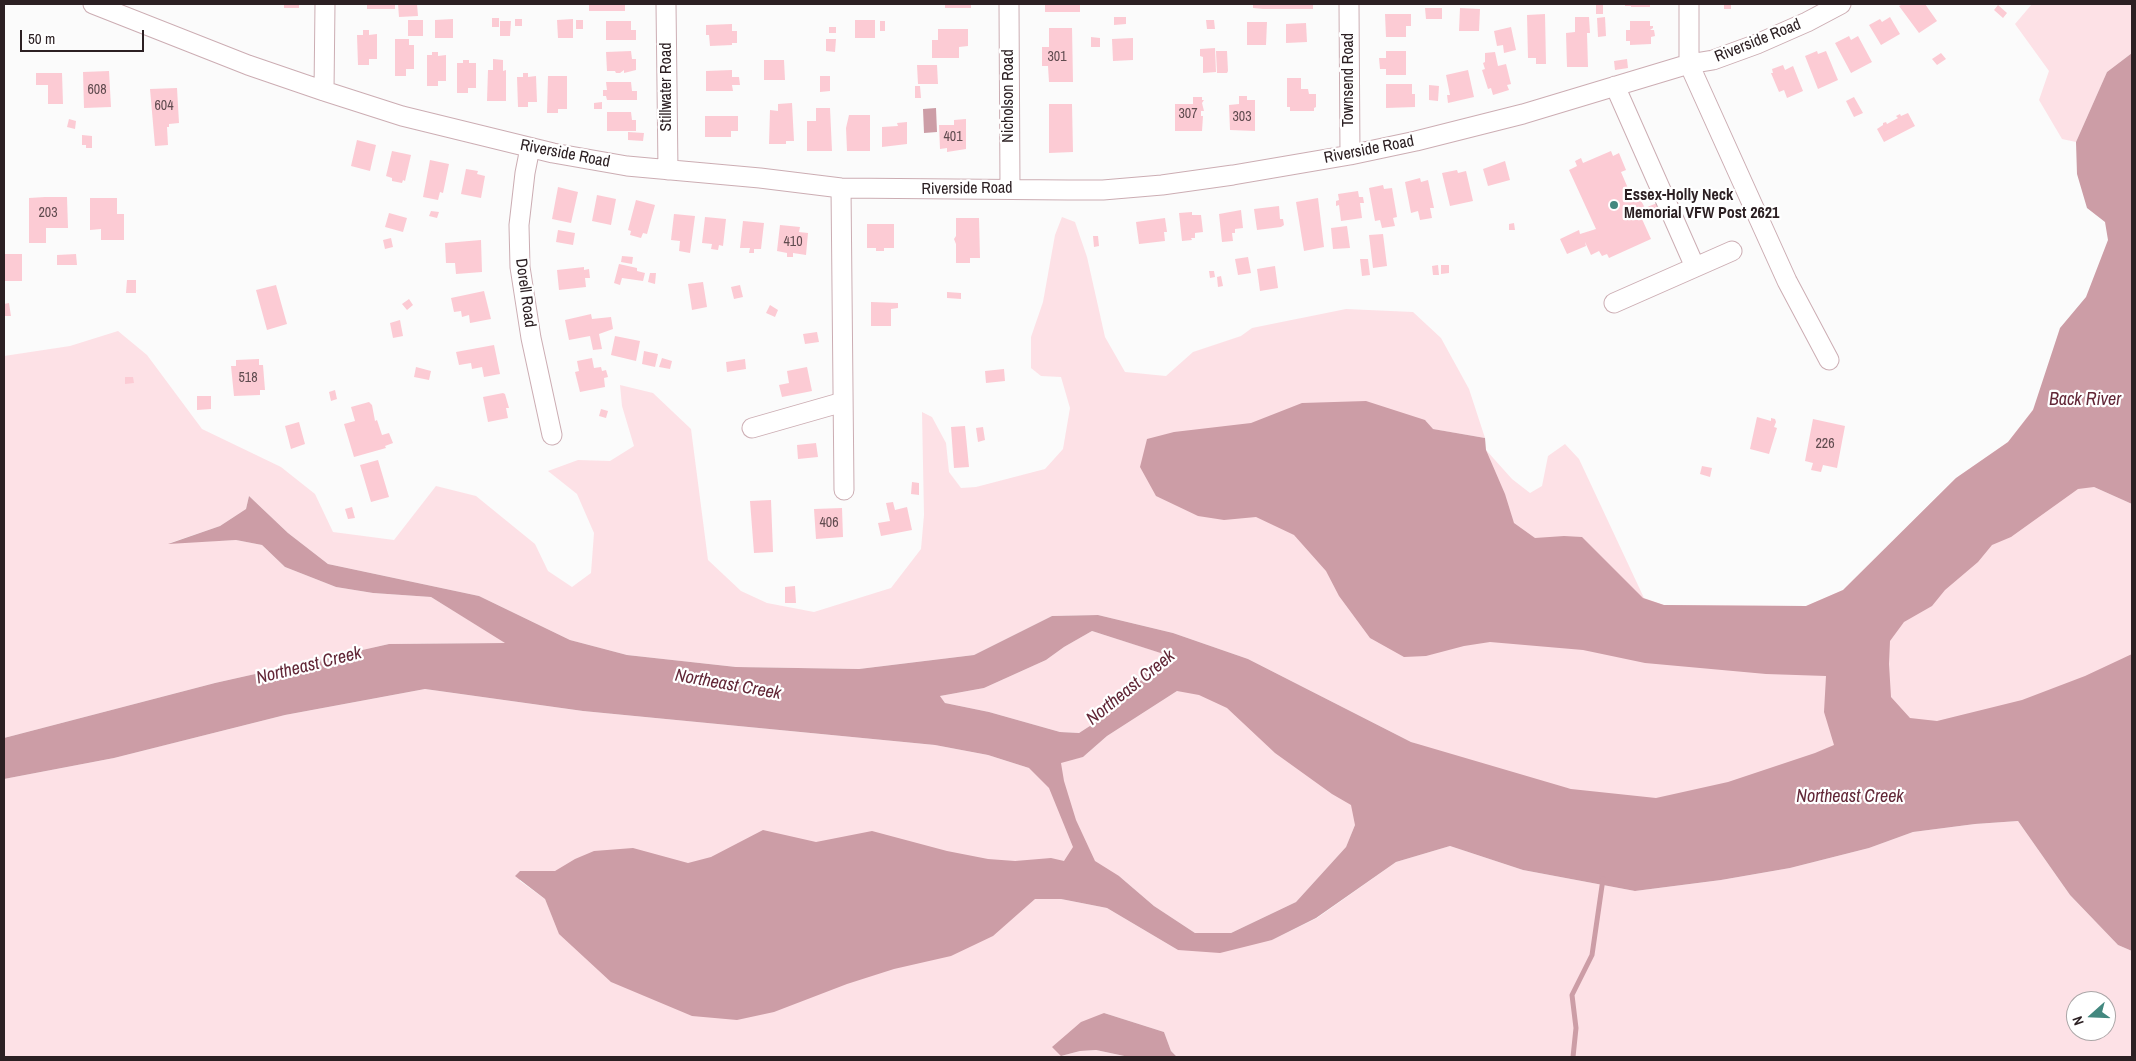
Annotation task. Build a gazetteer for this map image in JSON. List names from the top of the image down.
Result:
{
  "streets": {
    "street": [
      "Riverside Road",
      "Townsend Road",
      "Stillwater Road",
      "Nicholson Road",
      "Dorell Road"
    ]
  },
  "crossings": [
    ["Riverside Road", "Townsend Road"],
    ["Riverside Road", "Stillwater Road"],
    ["Riverside Road", "Nicholson Road"],
    ["Riverside Road", "Dorell Road"]
  ],
  "water": ["Back River", "Northeast Creek"],
  "places": ["Essex-Holly Neck Memorial VFW Post 2621"],
  "house_numbers": [
    "301",
    "608",
    "604",
    "307",
    "303",
    "401",
    "203",
    "410",
    "518",
    "226",
    "406"
  ],
  "scale_bar": "50 m",
  "north": "left"
}
